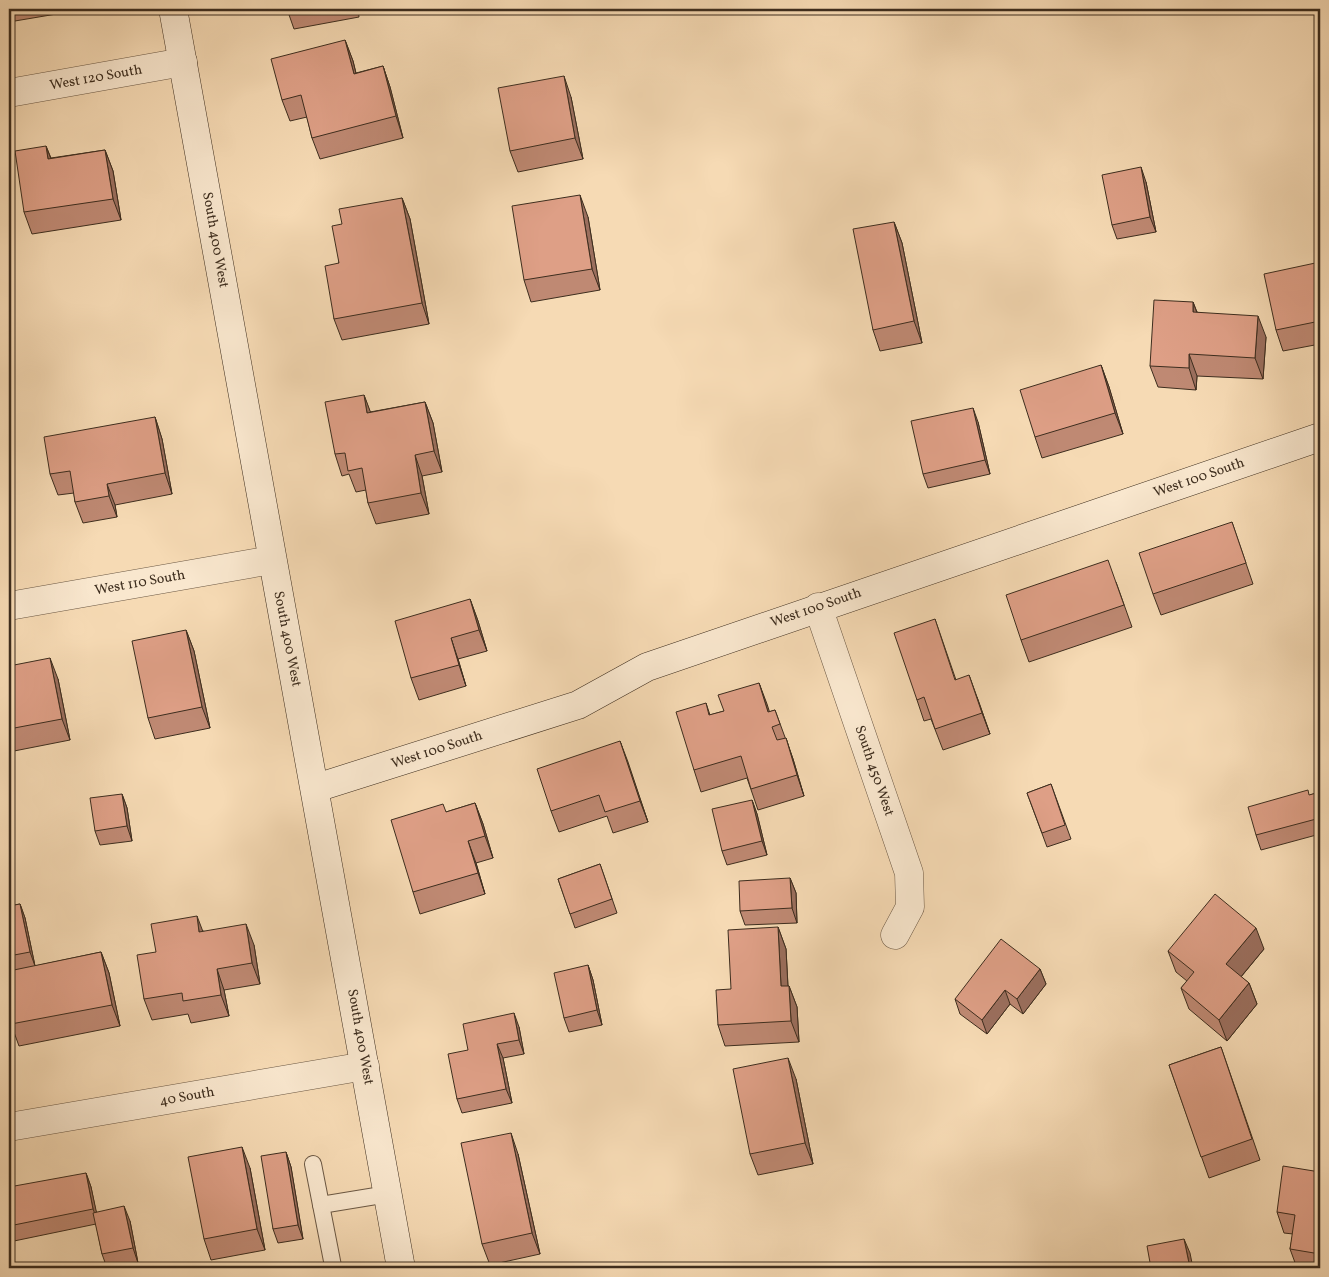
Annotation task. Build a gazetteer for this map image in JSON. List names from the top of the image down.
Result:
{
  "streets": {
    "street": [
      "West 120 South",
      "South 400 West",
      "West 100 South",
      "West 110 South",
      "South 450 West",
      "40 South"
    ]
  },
  "crossings": [
    ["West 120 South", "South 400 West"],
    ["South 400 West", "West 100 South"],
    ["South 400 West", "West 110 South"],
    ["South 400 West", "40 South"],
    ["West 100 South", "South 450 West"]
  ]
}
